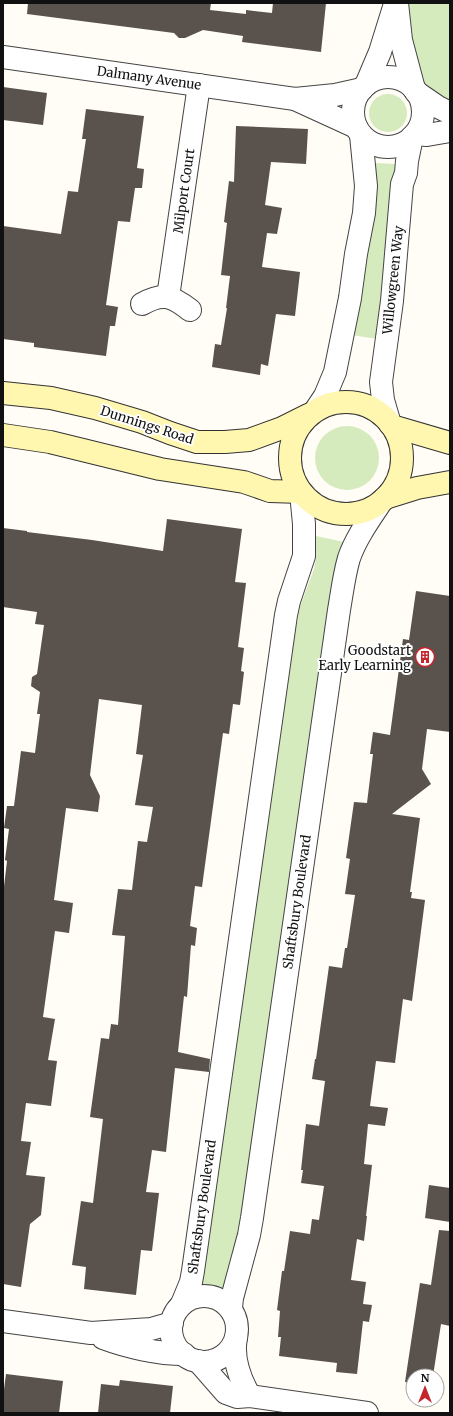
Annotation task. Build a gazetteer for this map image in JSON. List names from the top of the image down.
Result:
{
  "streets": {
    "main road": ["Dunnings Road"],
    "street": [
      "Dalmany Avenue",
      "Milport Court",
      "Willowgreen Way",
      "Shaftsbury Boulevard"
    ]
  },
  "crossings": [
    ["Dalmany Avenue", "Milport Court"],
    ["Dalmany Avenue", "Willowgreen Way"],
    ["Willowgreen Way", "Dunnings Road"],
    ["Willowgreen Way", "Shaftsbury Boulevard"],
    ["Dunnings Road", "Shaftsbury Boulevard"]
  ],
  "places": {
    "building": ["Goodstart Early Learning"]
  },
  "north": "top"
}
